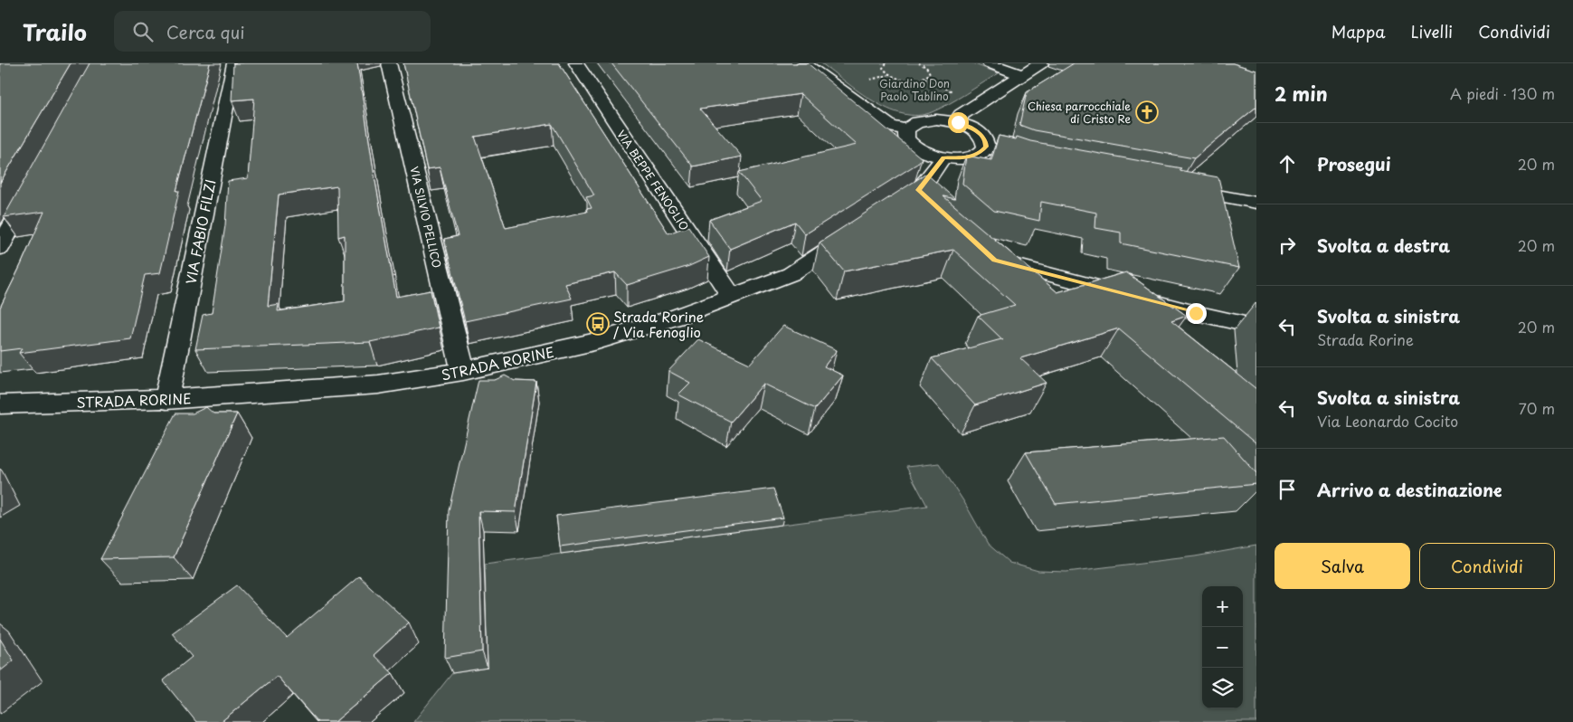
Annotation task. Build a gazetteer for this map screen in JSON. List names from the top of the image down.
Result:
{
  "streets": {
    "street": [
      "VIA BEPPE FENOGLIO",
      "VIA SILVIO PELLICO",
      "VIA FABIO FILZI",
      "STRADA RORINE"
    ]
  },
  "crossings": [
    ["VIA BEPPE FENOGLIO", "STRADA RORINE"],
    ["VIA SILVIO PELLICO", "STRADA RORINE"],
    ["VIA FABIO FILZI", "STRADA RORINE"]
  ],
  "parks": ["Giardino Don Paolo Tablino"],
  "places": {
    "church": ["Chiesa parrocchiale di Cristo Re"],
    "bus stop": ["Strada Rorine / Via Fenoglio"]
  },
  "page": {
    "header": "Trailo",
    "search": "Cerca qui",
    "nav": ["Mappa", "Livelli", "Condividi"],
    "heading": ["2 min", "A piedi · 130 m"],
    "list": [
      ["Prosegui", "20 m"],
      ["Svolta a destra", "20 m"],
      ["Svolta a sinistra", "Strada Rorine", "20 m"],
      ["Svolta a sinistra", "Via Leonardo Cocito", "70 m"],
      "Arrivo a destinazione"
    ],
    "buttons": ["Salva", "Condividi"],
    "map_buttons": ["+", "−"]
  }
}
